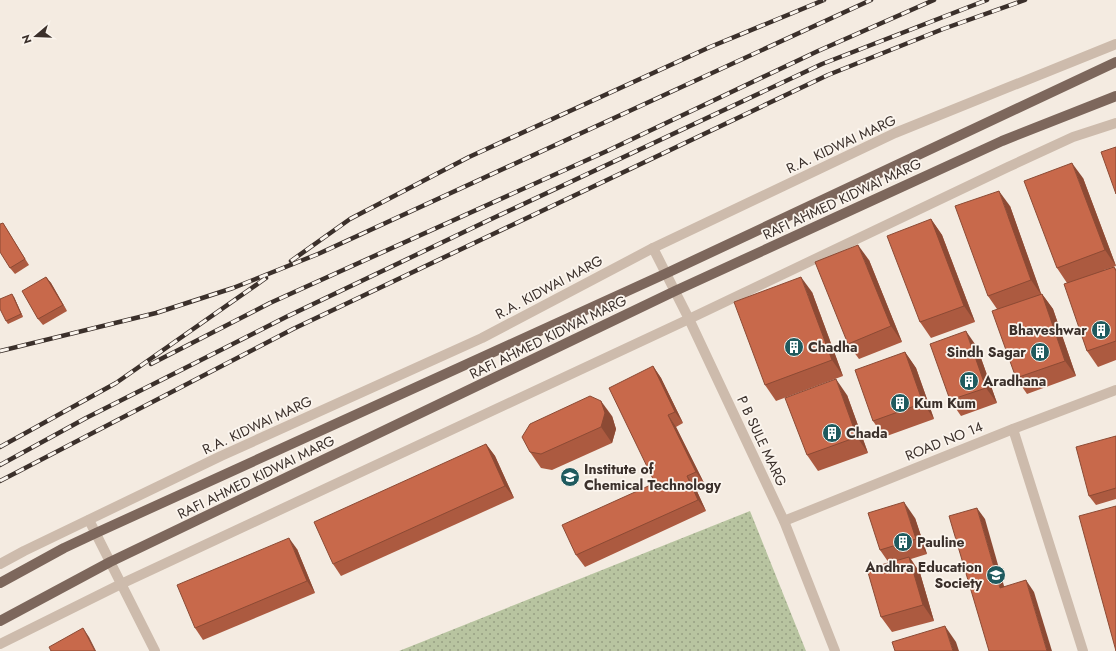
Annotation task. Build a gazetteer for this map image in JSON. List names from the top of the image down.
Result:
{
  "streets": {
    "main road": ["RAFI AHMED KIDWAI MARG"],
    "street": ["R.A. KIDWAI MARG", "P B SULE MARG", "ROAD NO 14"]
  },
  "crossings": [
    ["R.A. KIDWAI MARG", "P B SULE MARG"],
    ["RAFI AHMED KIDWAI MARG", "P B SULE MARG"],
    ["P B SULE MARG", "ROAD NO 14"]
  ],
  "places": {
    "building": [
      "Bhaveshwar",
      "Chadha",
      "Sindh Sagar",
      "Aradhana",
      "Kum Kum",
      "Chada",
      "Pauline"
    ],
    "school or university": ["Institute of Chemical Technology", "Andhra Education Society"]
  },
  "north": "left"
}
